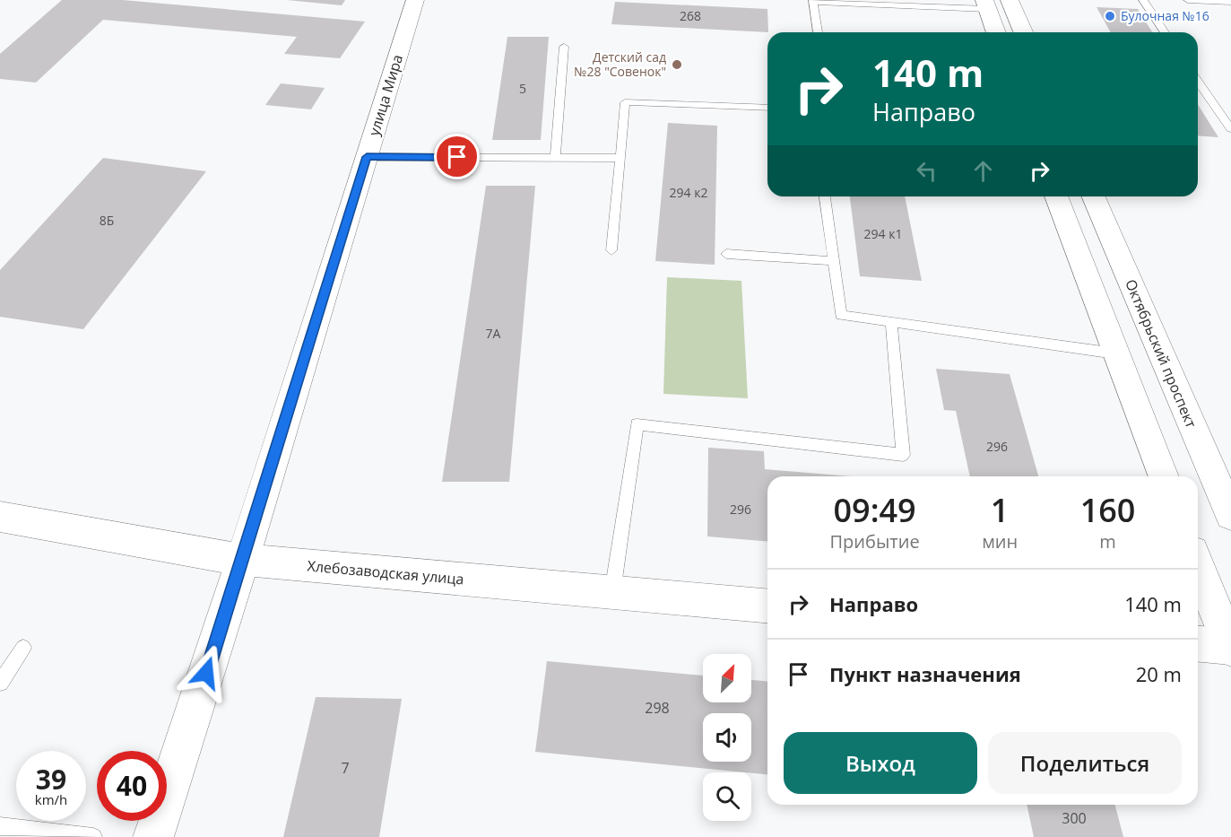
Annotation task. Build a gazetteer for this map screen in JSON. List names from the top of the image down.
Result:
{
  "streets": {
    "street": ["улица Мира", "Октябрьский проспект", "Хлебозаводская улица"]
  },
  "crossings": [
    ["улица Мира", "Хлебозаводская улица"]
  ],
  "places": ["Булочная №16", "Детский сад №28 \"Совенок\""],
  "house_numbers": [
    "268",
    "5",
    "294 к2",
    "8Б",
    "294 к1",
    "7А",
    "296",
    "296",
    "298",
    "7",
    "300"
  ],
  "north": "top right",
  "page": {
    "turn": ["140 m", "Направо"],
    "eta": [
      "09:49",
      "Прибытие",
      "1",
      "мин",
      "160",
      "m"
    ],
    "list": [
      {
        "name": "Направо",
        "value": "140 m"
      },
      {
        "name": "Пункт назначения",
        "value": "20 m"
      }
    ],
    "buttons": ["Выход", "Поделиться"],
    "speed": "39 km/h",
    "limit": "40"
  }
}
